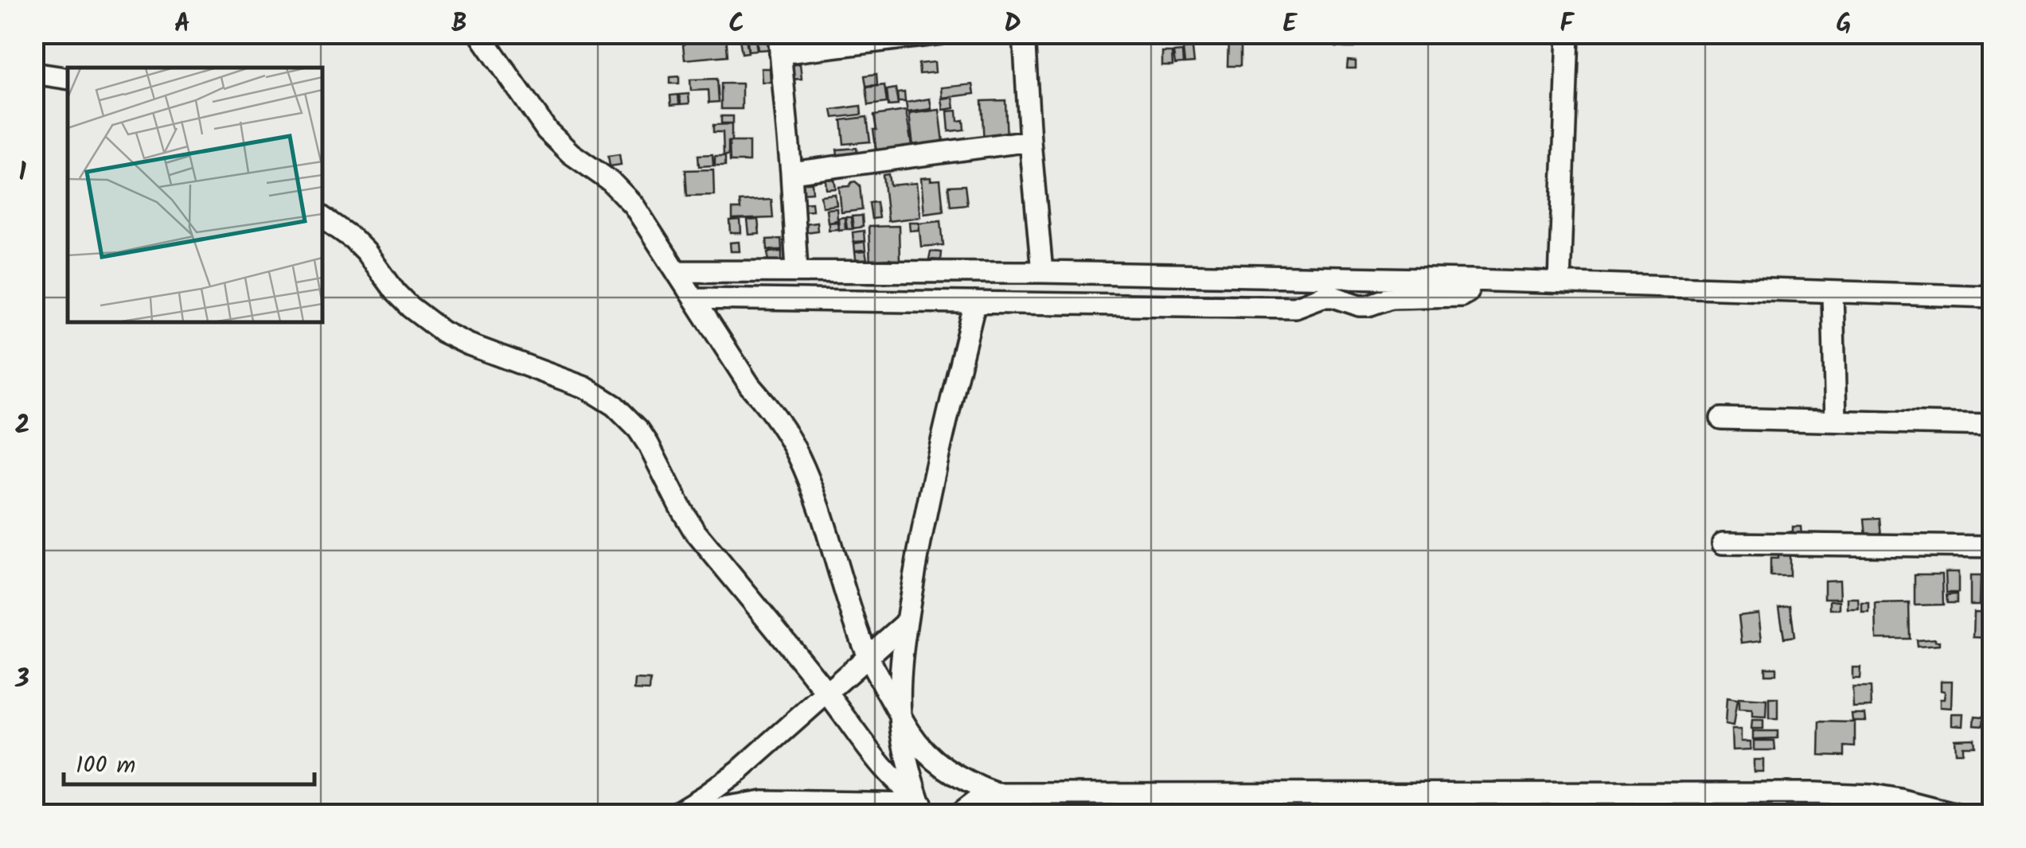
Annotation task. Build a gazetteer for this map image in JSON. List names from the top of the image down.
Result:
{
  "scale_bar": "100 m",
  "grid": {
    "columns": [
      "A",
      "B",
      "C",
      "D",
      "E",
      "F",
      "G"
    ],
    "rows": ["1", "2", "3"]
  }
}
